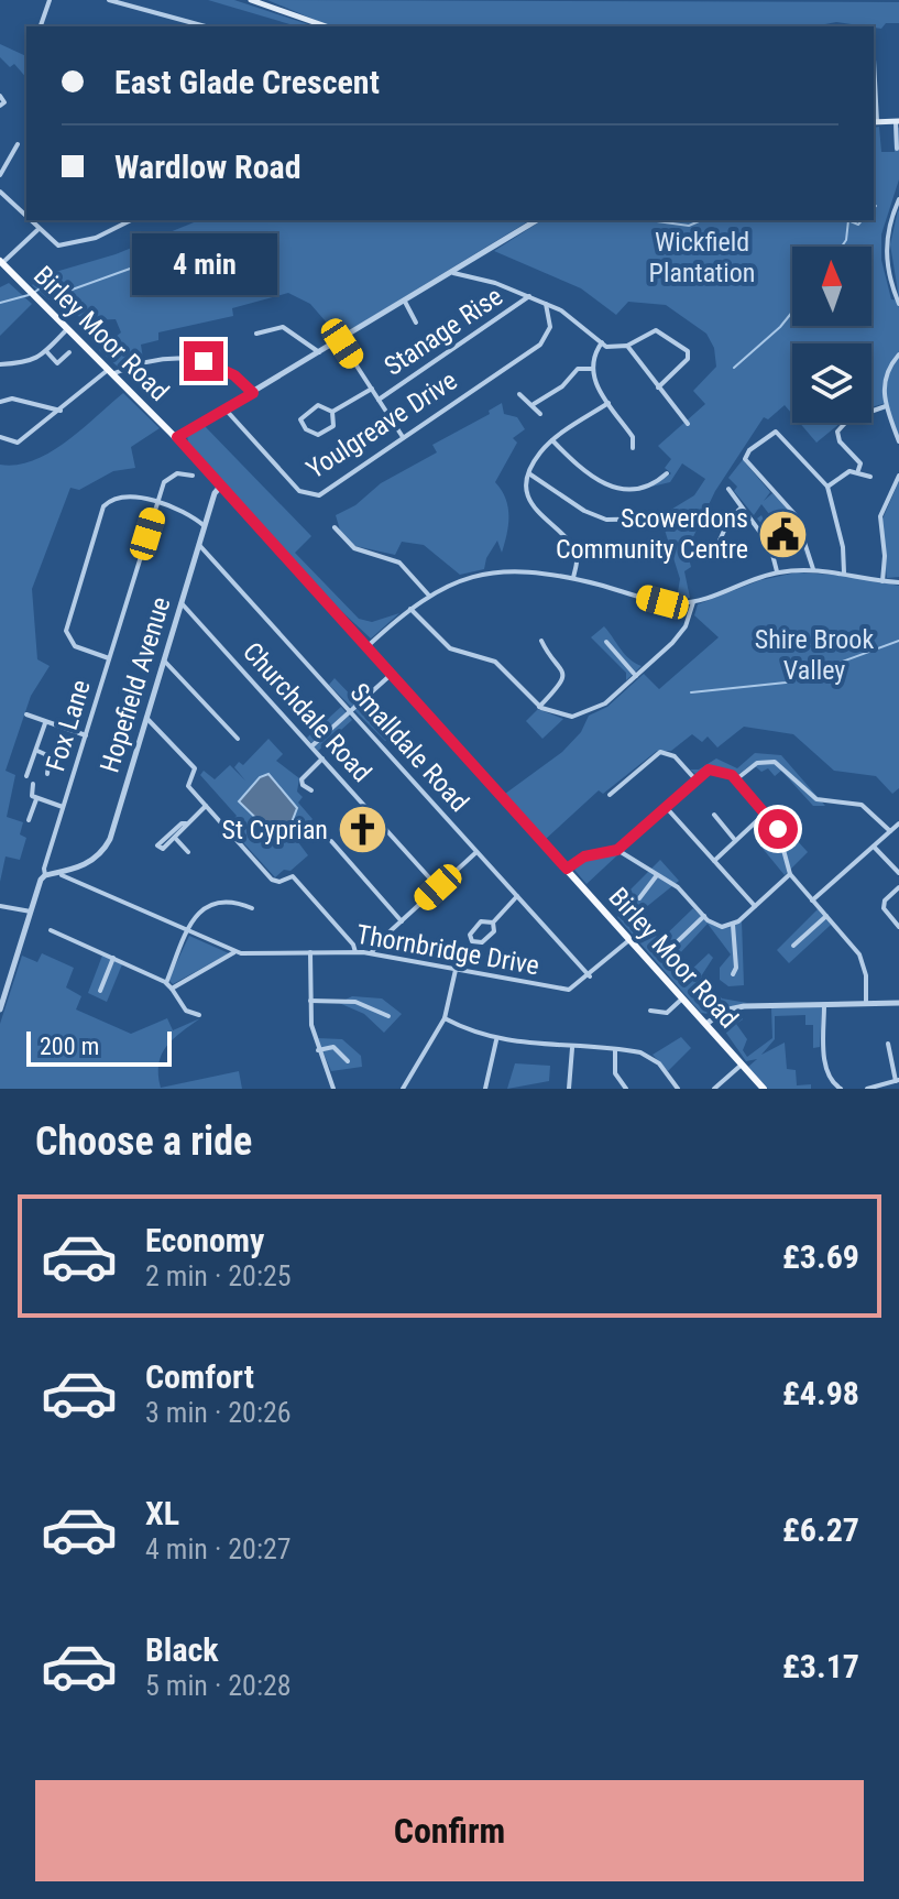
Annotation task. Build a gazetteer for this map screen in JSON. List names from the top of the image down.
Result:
{
  "streets": {
    "main road": ["Birley Moor Road"],
    "street": [
      "Stanage Rise",
      "Youlgreave Drive",
      "Hopefield Avenue",
      "Churchdale Road",
      "Fox Lane",
      "Smalldale Road",
      "Thornbridge Drive"
    ]
  },
  "crossings": [
    ["Birley Moor Road", "Hopefield Avenue"],
    ["Birley Moor Road", "Thornbridge Drive"],
    ["Hopefield Avenue", "Churchdale Road"],
    ["Hopefield Avenue", "Smalldale Road"],
    ["Hopefield Avenue", "Thornbridge Drive"],
    ["Fox Lane", "Thornbridge Drive"],
    ["Smalldale Road", "Thornbridge Drive"]
  ],
  "parks": ["Wickfield Plantation", "Shire Brook Valley"],
  "places": {
    "public building": ["Scowerdons Community Centre"],
    "church": ["St Cyprian"]
  },
  "scale_bar": "200 m",
  "north": "top",
  "page": {
    "banner": ["East Glade Crescent", "Wardlow Road"],
    "bubble": "4 min",
    "scale": "200 m",
    "heading": "Choose a ride",
    "list": [
      {
        "name": "Economy",
        "note": "2 min · 20:25",
        "value": "£3.69"
      },
      {
        "name": "Comfort",
        "note": "3 min · 20:26",
        "value": "£4.98"
      },
      {
        "name": "XL",
        "note": "4 min · 20:27",
        "value": "£6.27"
      },
      {
        "name": "Black",
        "note": "5 min · 20:28",
        "value": "£3.17"
      }
    ],
    "buttons": "Confirm"
  }
}
